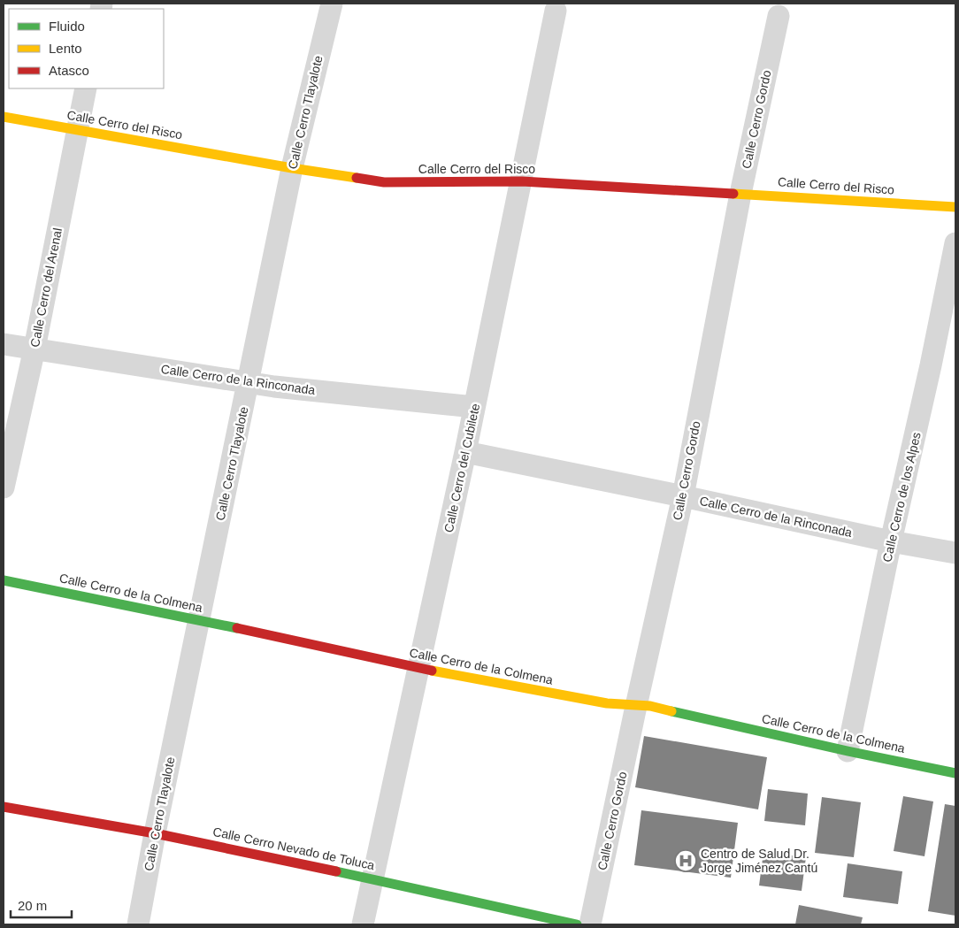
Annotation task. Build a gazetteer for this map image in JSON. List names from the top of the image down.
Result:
{
  "streets": {
    "street": [
      "Calle Cerro Tlayalote",
      "Calle Cerro Gordo",
      "Calle Cerro del Risco",
      "Calle Cerro del Arenal",
      "Calle Cerro de la Rinconada",
      "Calle Cerro del Cubilete",
      "Calle Cerro de los Alpes",
      "Calle Cerro de la Colmena",
      "Calle Cerro Nevado de Toluca"
    ]
  },
  "crossings": [
    ["Calle Cerro Tlayalote", "Calle Cerro del Risco"],
    ["Calle Cerro Tlayalote", "Calle Cerro de la Rinconada"],
    ["Calle Cerro Tlayalote", "Calle Cerro de la Colmena"],
    ["Calle Cerro Tlayalote", "Calle Cerro Nevado de Toluca"],
    ["Calle Cerro Gordo", "Calle Cerro del Risco"],
    ["Calle Cerro Gordo", "Calle Cerro de la Rinconada"],
    ["Calle Cerro Gordo", "Calle Cerro de la Colmena"],
    ["Calle Cerro del Risco", "Calle Cerro del Arenal"],
    ["Calle Cerro del Risco", "Calle Cerro del Cubilete"],
    ["Calle Cerro del Arenal", "Calle Cerro de la Rinconada"],
    ["Calle Cerro de la Rinconada", "Calle Cerro del Cubilete"],
    ["Calle Cerro de la Rinconada", "Calle Cerro de los Alpes"],
    ["Calle Cerro del Cubilete", "Calle Cerro de la Colmena"],
    ["Calle Cerro del Cubilete", "Calle Cerro Nevado de Toluca"],
    ["Calle Cerro de los Alpes", "Calle Cerro de la Colmena"]
  ],
  "places": {
    "hospital": ["Centro de Salud Dr. Jorge Jiménez Cantú"]
  },
  "legend": ["Fluido", "Lento", "Atasco"],
  "scale_bar": "20 m"
}
